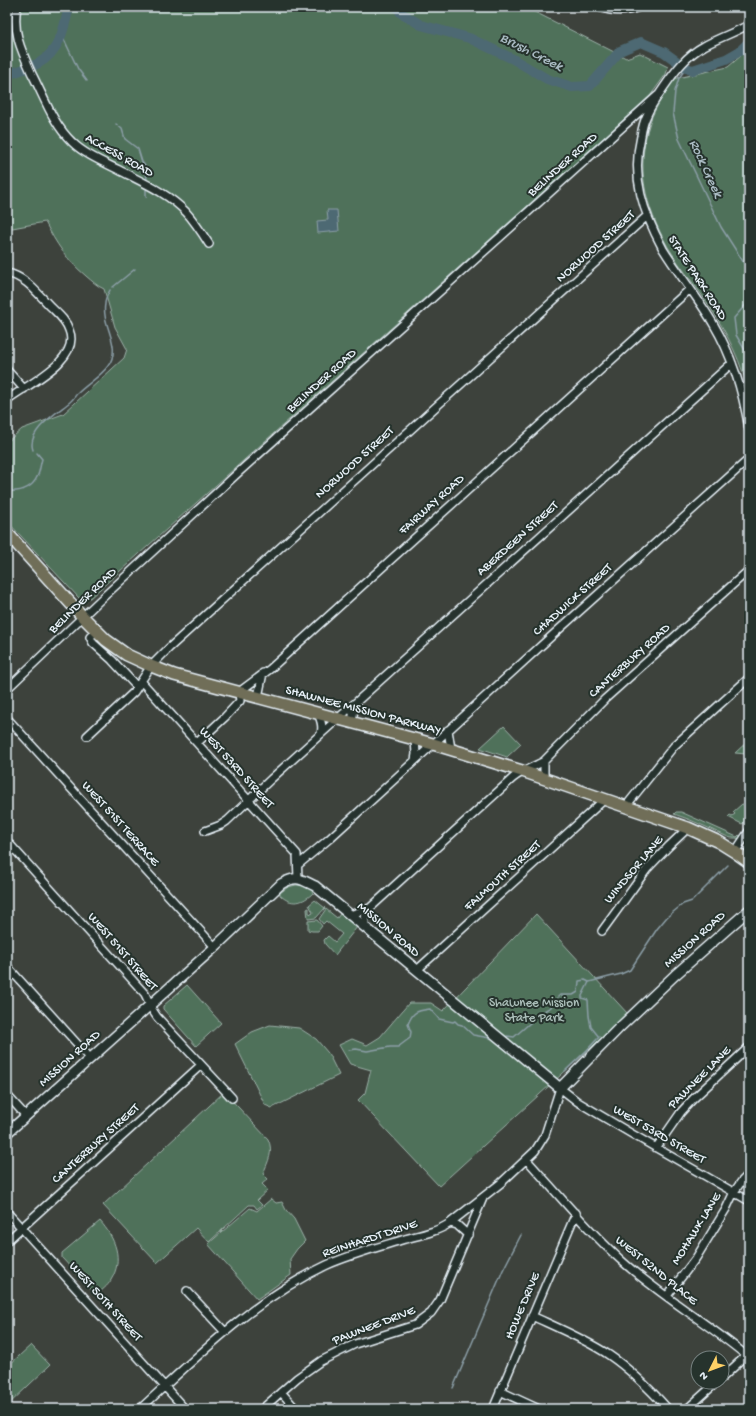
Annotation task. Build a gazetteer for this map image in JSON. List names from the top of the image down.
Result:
{
  "streets": {
    "highway": ["SHAWNEE MISSION PARKWAY"],
    "main road": ["MISSION ROAD"],
    "street": [
      "ACCESS ROAD",
      "BELINDER ROAD",
      "NORWOOD STREET",
      "STATE PARK ROAD",
      "FAIRWAY ROAD",
      "ABERDEEN STREET",
      "CHADWICK STREET",
      "CANTERBURY ROAD",
      "WEST 53RD STREET",
      "WEST 51ST TERRACE",
      "WINDSOR LANE",
      "FALMOUTH STREET",
      "WEST 51ST STREET",
      "PAWNEE LANE",
      "CANTERBURY STREET",
      "MOHAWK LANE",
      "REINHARDT DRIVE",
      "WEST 52ND PLACE",
      "WEST 50TH STREET",
      "HOWE DRIVE",
      "PAWNEE DRIVE"
    ]
  },
  "crossings": [
    ["BELINDER ROAD", "STATE PARK ROAD"],
    ["BELINDER ROAD", "SHAWNEE MISSION PARKWAY"],
    ["NORWOOD STREET", "STATE PARK ROAD"],
    ["NORWOOD STREET", "SHAWNEE MISSION PARKWAY"],
    ["NORWOOD STREET", "WEST 53RD STREET"],
    ["STATE PARK ROAD", "FAIRWAY ROAD"],
    ["STATE PARK ROAD", "ABERDEEN STREET"],
    ["FAIRWAY ROAD", "SHAWNEE MISSION PARKWAY"],
    ["ABERDEEN STREET", "SHAWNEE MISSION PARKWAY"],
    ["ABERDEEN STREET", "WEST 53RD STREET"],
    ["CHADWICK STREET", "SHAWNEE MISSION PARKWAY"],
    ["CHADWICK STREET", "WEST 53RD STREET"],
    ["SHAWNEE MISSION PARKWAY", "WEST 53RD STREET"],
    ["SHAWNEE MISSION PARKWAY", "WINDSOR LANE"],
    ["SHAWNEE MISSION PARKWAY", "FALMOUTH STREET"],
    ["WEST 53RD STREET", "MISSION ROAD"],
    ["WEST 53RD STREET", "PAWNEE LANE"],
    ["WEST 53RD STREET", "MOHAWK LANE"],
    ["WEST 53RD STREET", "REINHARDT DRIVE"],
    ["WEST 51ST TERRACE", "MISSION ROAD"],
    ["FALMOUTH STREET", "MISSION ROAD"],
    ["MISSION ROAD", "WEST 51ST STREET"],
    ["MISSION ROAD", "REINHARDT DRIVE"],
    ["WEST 51ST STREET", "CANTERBURY STREET"],
    ["CANTERBURY STREET", "WEST 50TH STREET"],
    ["MOHAWK LANE", "WEST 52ND PLACE"],
    ["REINHARDT DRIVE", "WEST 52ND PLACE"],
    ["REINHARDT DRIVE", "WEST 50TH STREET"],
    ["REINHARDT DRIVE", "PAWNEE DRIVE"],
    ["WEST 52ND PLACE", "HOWE DRIVE"]
  ],
  "water": ["Brush Creek", "Rock Creek"],
  "parks": ["Shawnee Mission State Park"],
  "north": "bottom left"
}
